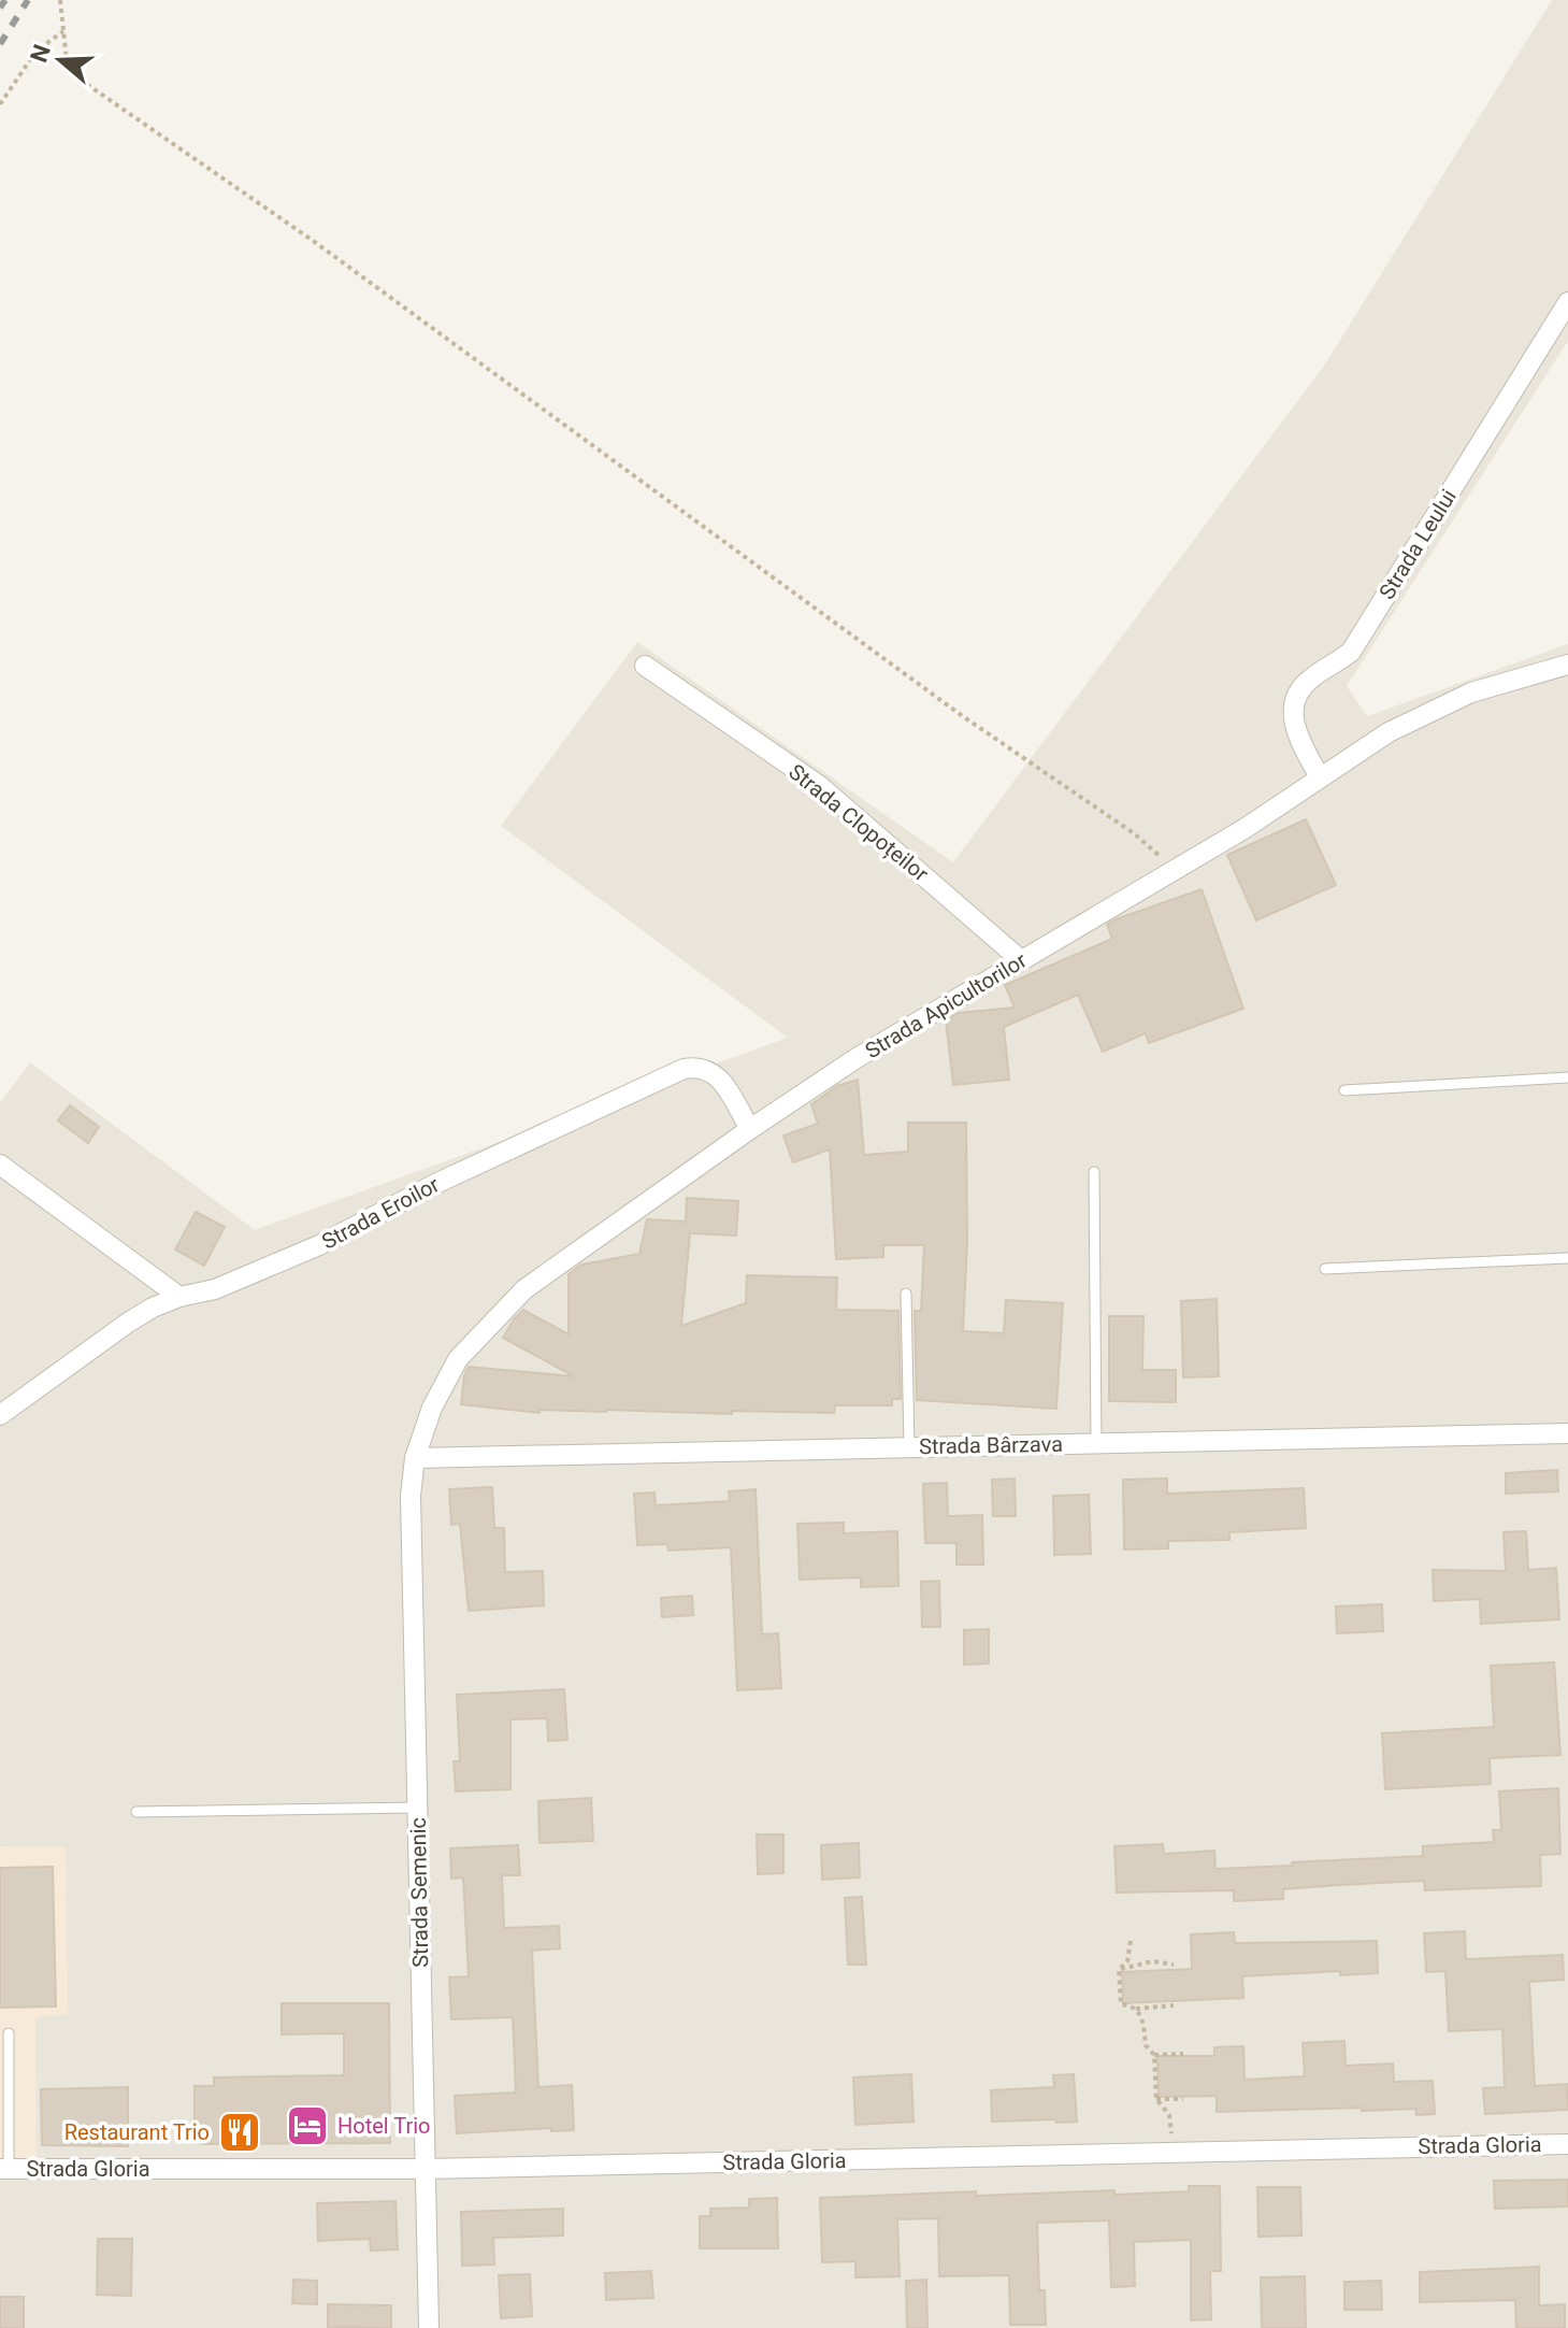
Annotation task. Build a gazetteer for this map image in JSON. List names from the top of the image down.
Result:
{
  "streets": {
    "street": [
      "Strada Leului",
      "Strada Clopoțeilor",
      "Strada Apicultorilor",
      "Strada Eroilor",
      "Strada Bârzava",
      "Strada Semenic",
      "Strada Gloria"
    ]
  },
  "crossings": [
    ["Strada Leului", "Strada Apicultorilor"],
    ["Strada Clopoțeilor", "Strada Apicultorilor"],
    ["Strada Apicultorilor", "Strada Eroilor"],
    ["Strada Apicultorilor", "Strada Bârzava"],
    ["Strada Apicultorilor", "Strada Semenic"],
    ["Strada Bârzava", "Strada Semenic"],
    ["Strada Semenic", "Strada Gloria"]
  ],
  "places": {
    "hotel": ["Hotel Trio"],
    "restaurant": ["Restaurant Trio"]
  },
  "north": "left"
}
